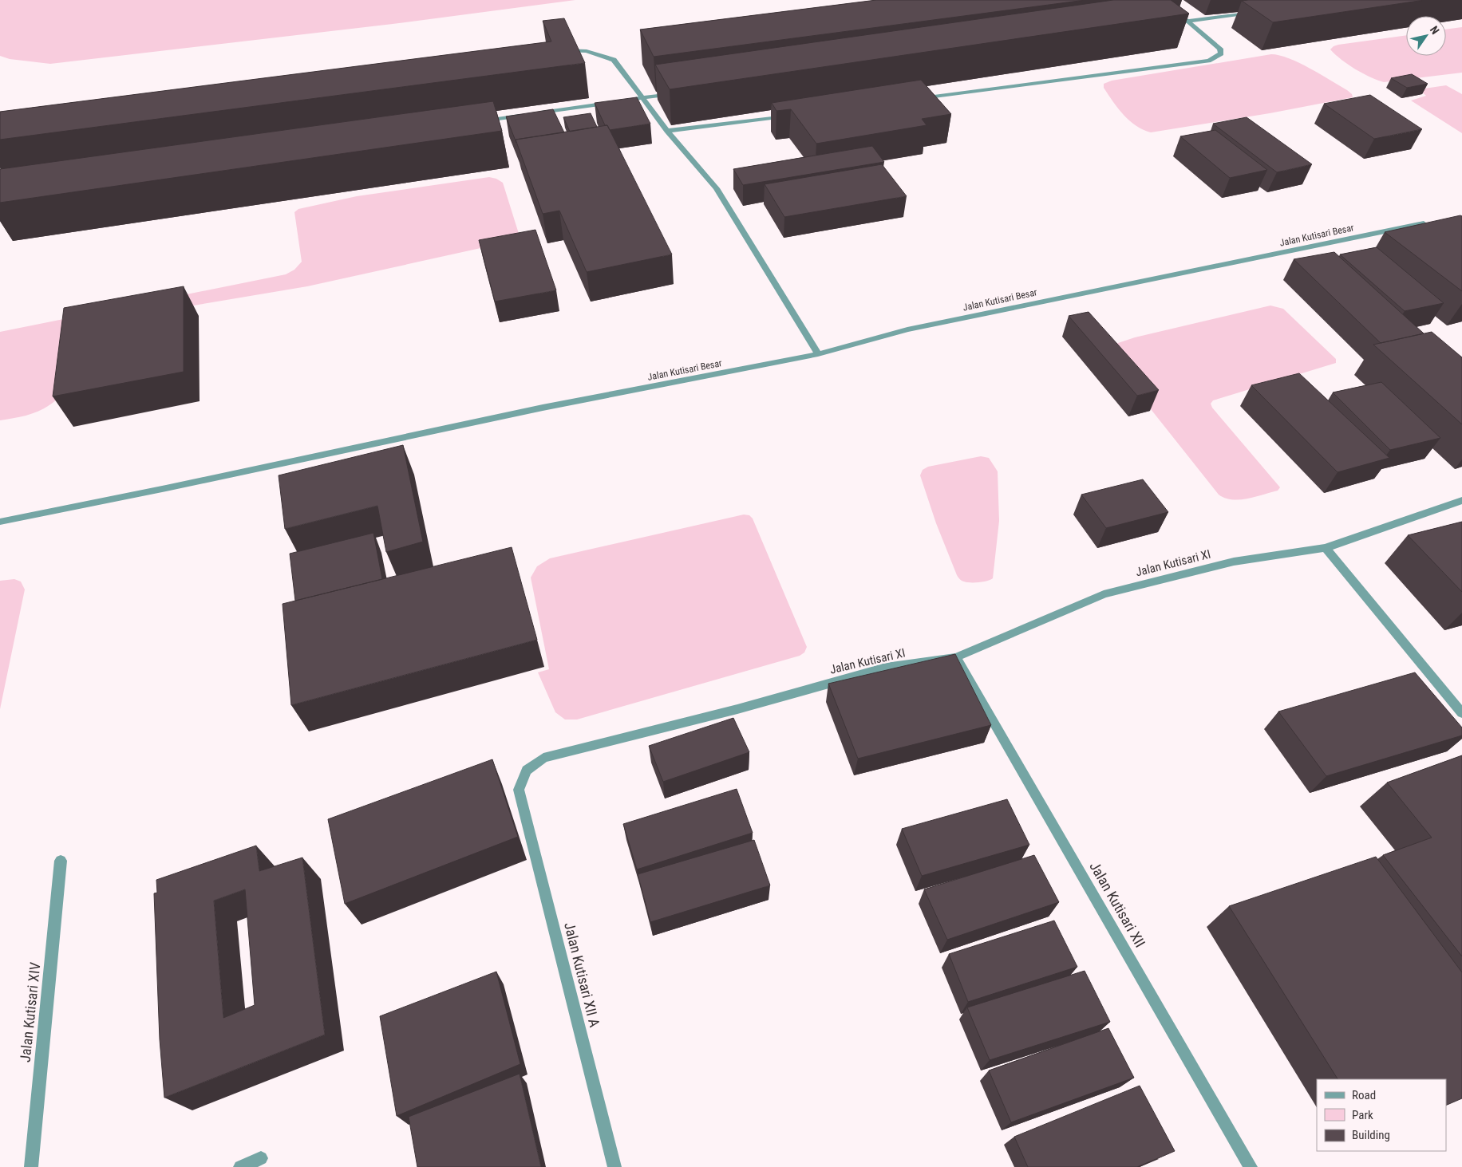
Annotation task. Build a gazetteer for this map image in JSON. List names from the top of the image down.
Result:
{
  "streets": {
    "street": [
      "Jalan Kutisari Besar",
      "Jalan Kutisari XI",
      "Jalan Kutisari XII",
      "Jalan Kutisari XII A",
      "Jalan Kutisari XIV"
    ]
  },
  "crossings": [
    ["Jalan Kutisari XI", "Jalan Kutisari XII"],
    ["Jalan Kutisari XI", "Jalan Kutisari XII A"]
  ],
  "legend": ["Road", "Park", "Building"],
  "north": "top right"
}
